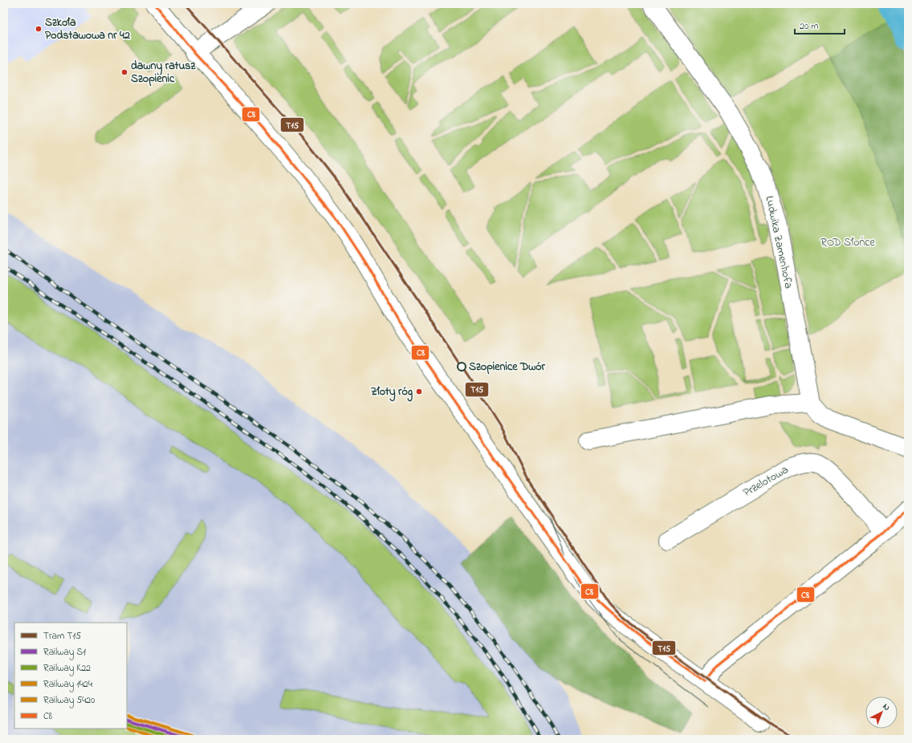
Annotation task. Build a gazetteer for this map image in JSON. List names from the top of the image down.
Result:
{
  "streets": {
    "street": ["Ludwika Zamenhofa", "Przelotowa"]
  },
  "parks": ["ROD Słońce"],
  "places": [
    "Szkoła Podstawowa nr 42",
    "dawny ratusz Szopienic",
    "Szopienice Dwór",
    "Złoty róg"
  ],
  "lines": [
    "tram line T15",
    "transit line C8",
    "rail line 1424",
    "rail line S1",
    "rail line K22",
    "rail line 5420"
  ],
  "legend": [
    "Tram T15",
    "Railway S1",
    "Railway K22",
    "Railway 1424",
    "Railway 5420",
    "C8"
  ],
  "scale_bar": "20 m",
  "north": "top right"
}
